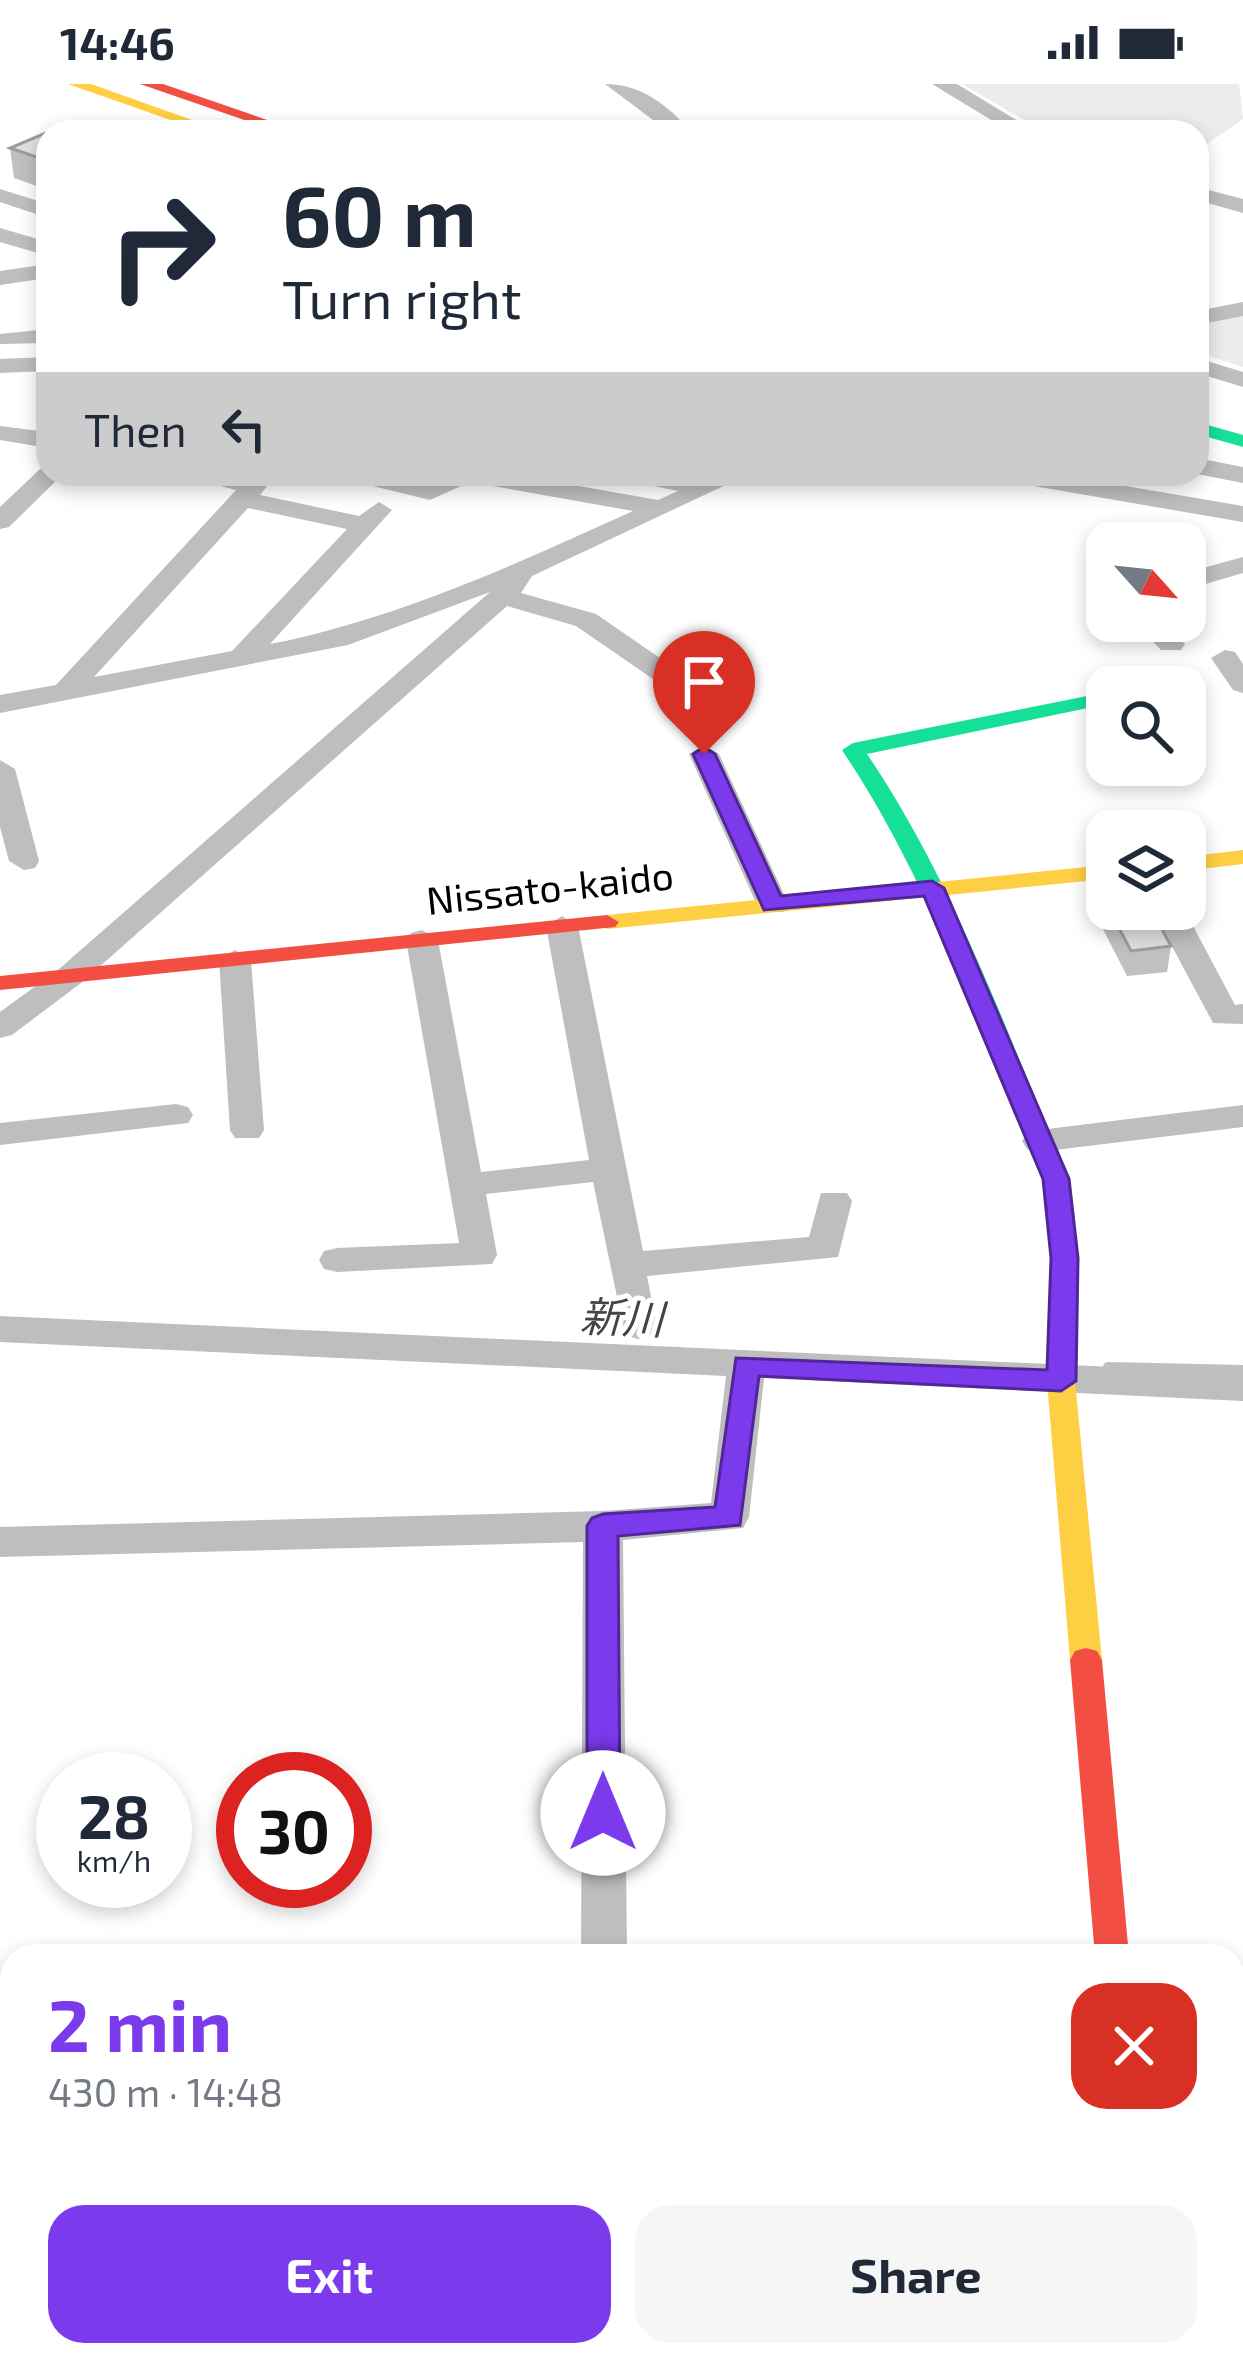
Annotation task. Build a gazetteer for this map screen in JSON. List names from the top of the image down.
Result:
{
  "streets": {
    "main road": ["Nissato-kaido"]
  },
  "water": ["新川"],
  "north": "bottom right",
  "page": {
    "status": "14:46",
    "turn": ["60 m", "Turn right"],
    "then": "Then",
    "speed": "28 km/h",
    "limit": "30",
    "heading": ["2 min", "430 m · 14:48"],
    "buttons": ["Exit", "Share"]
  }
}
